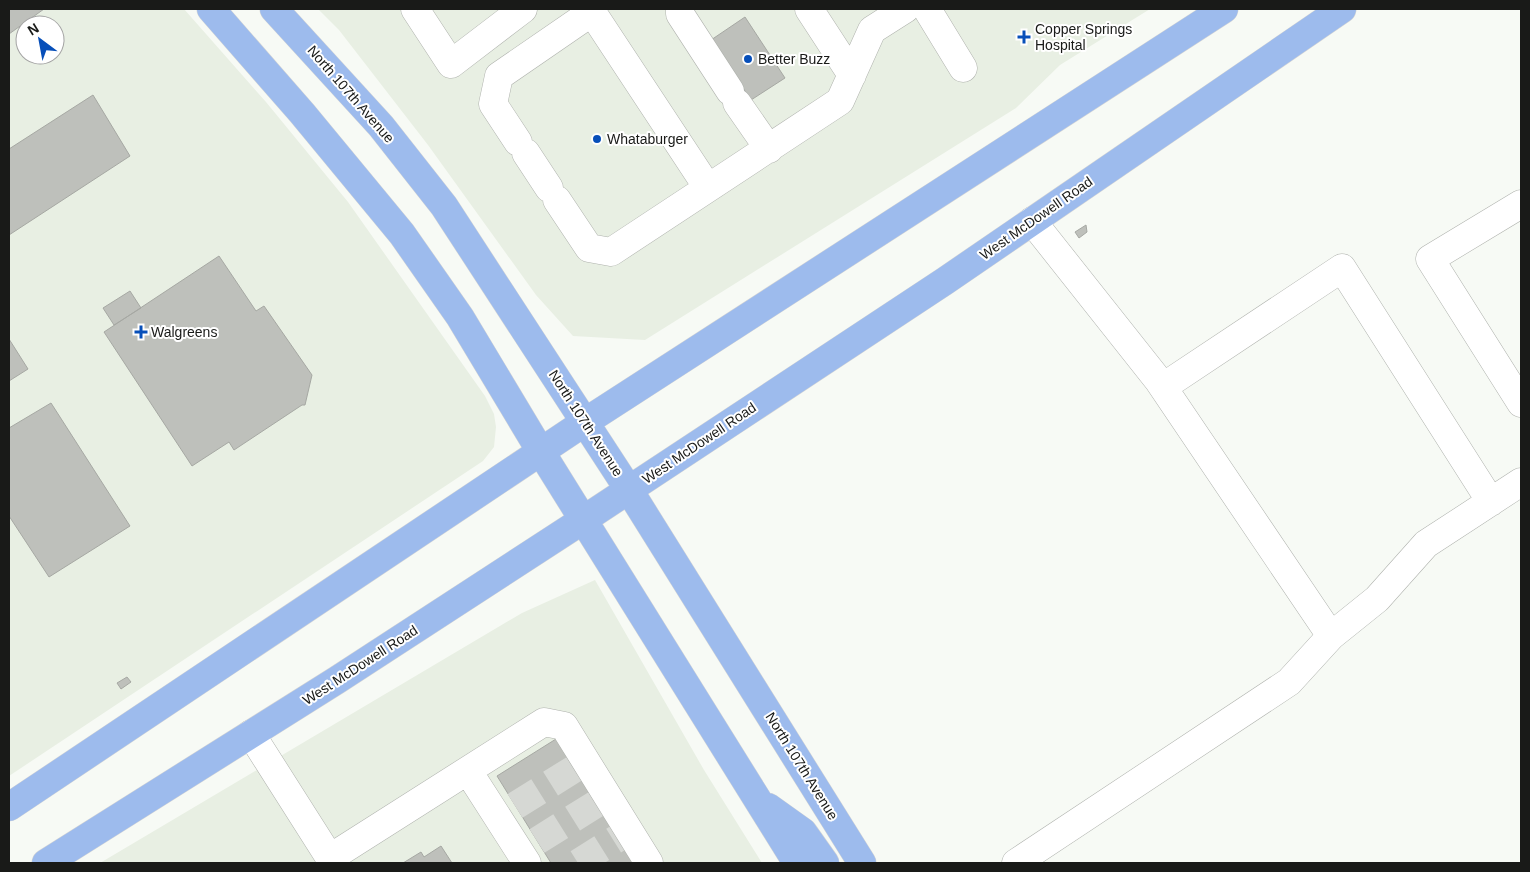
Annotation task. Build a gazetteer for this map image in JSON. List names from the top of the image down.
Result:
{
  "streets": {
    "main road": ["North 107th Avenue", "West McDowell Road"]
  },
  "crossings": [
    ["North 107th Avenue", "West McDowell Road"]
  ],
  "places": {
    "health": ["Copper Springs Hospital", "Walgreens"],
    "other": ["Better Buzz", "Whataburger"]
  },
  "north": "top left"
}
